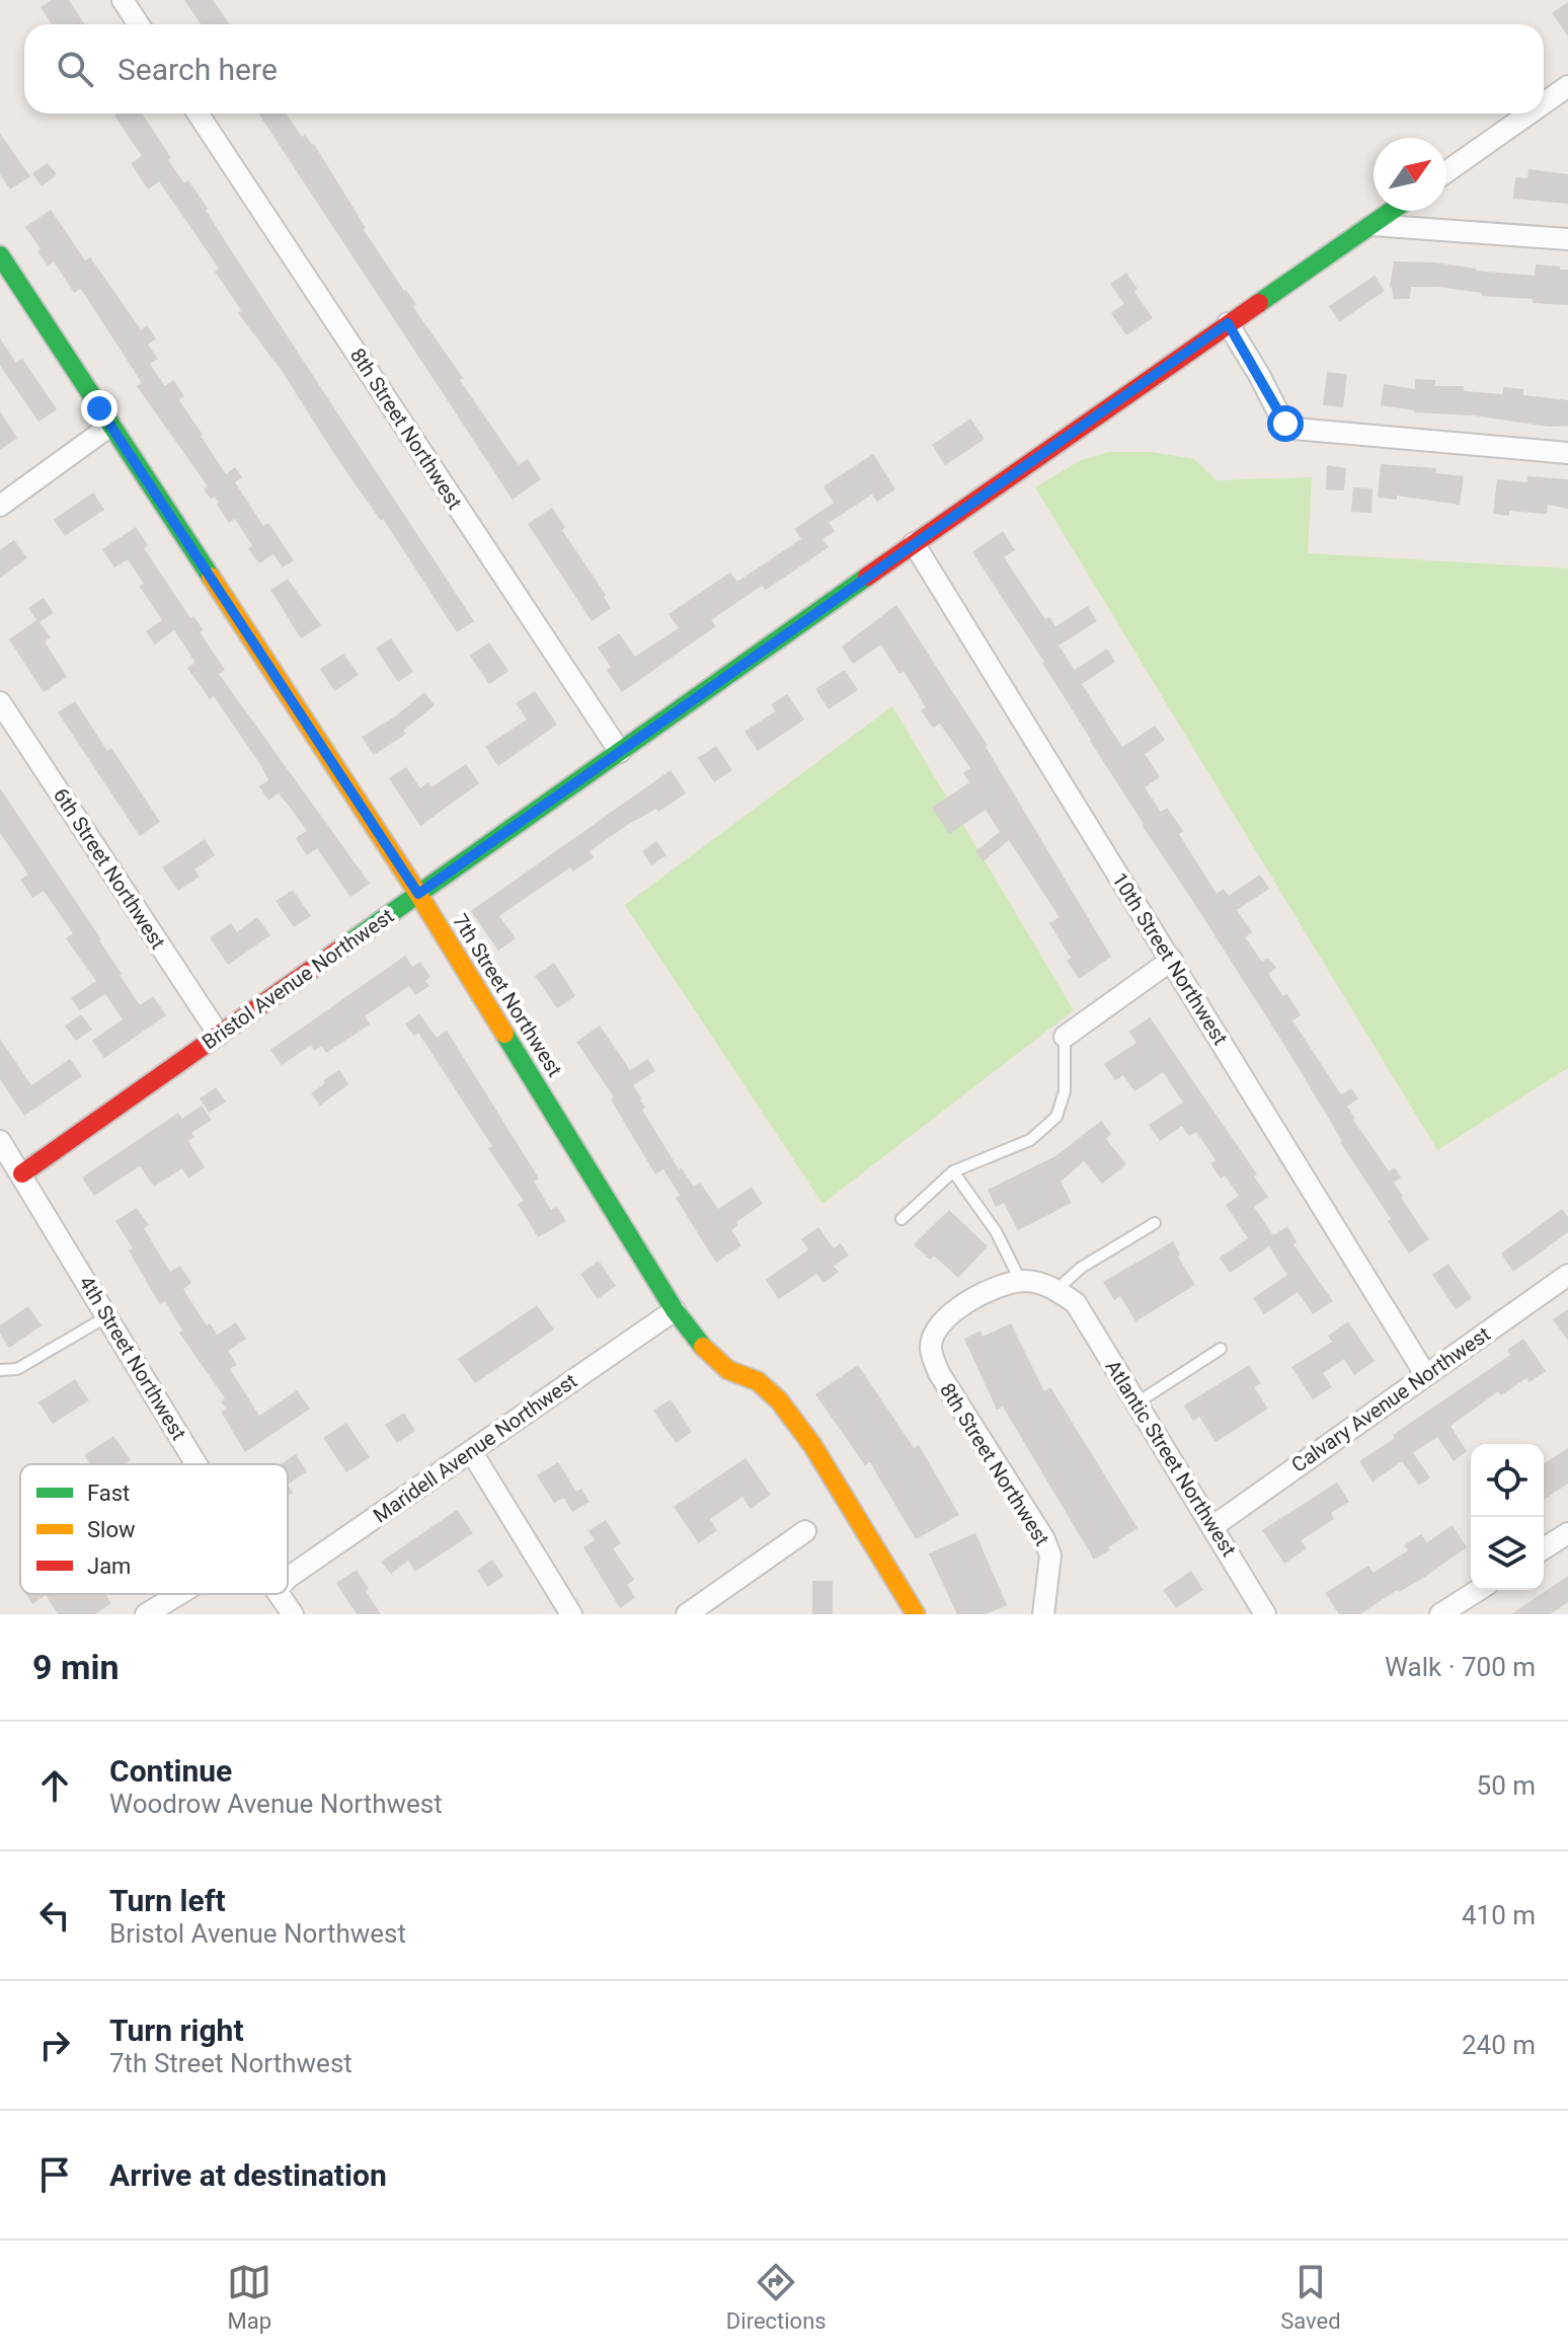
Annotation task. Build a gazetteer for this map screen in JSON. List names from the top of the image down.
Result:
{
  "streets": {
    "street": [
      "8th Street Northwest",
      "6th Street Northwest",
      "10th Street Northwest",
      "Bristol Avenue Northwest",
      "7th Street Northwest",
      "4th Street Northwest",
      "Calvary Avenue Northwest",
      "Maridell Avenue Northwest",
      "Atlantic Street Northwest"
    ]
  },
  "crossings": [
    ["8th Street Northwest", "Bristol Avenue Northwest"],
    ["8th Street Northwest", "Atlantic Street Northwest"],
    ["6th Street Northwest", "Bristol Avenue Northwest"],
    ["10th Street Northwest", "Bristol Avenue Northwest"],
    ["10th Street Northwest", "Calvary Avenue Northwest"],
    ["Bristol Avenue Northwest", "7th Street Northwest"],
    ["Bristol Avenue Northwest", "4th Street Northwest"],
    ["7th Street Northwest", "Maridell Avenue Northwest"],
    ["Calvary Avenue Northwest", "Atlantic Street Northwest"]
  ],
  "legend": ["Fast", "Slow", "Jam"],
  "north": "top right",
  "page": {
    "search": "Search here",
    "heading": ["9 min", "Walk · 700 m"],
    "list": [
      ["Continue", "Woodrow Avenue Northwest", "50 m"],
      ["Turn left", "Bristol Avenue Northwest", "410 m"],
      ["Turn right", "7th Street Northwest", "240 m"],
      "Arrive at destination"
    ],
    "nav": ["Map", "Directions", "Saved"]
  }
}
